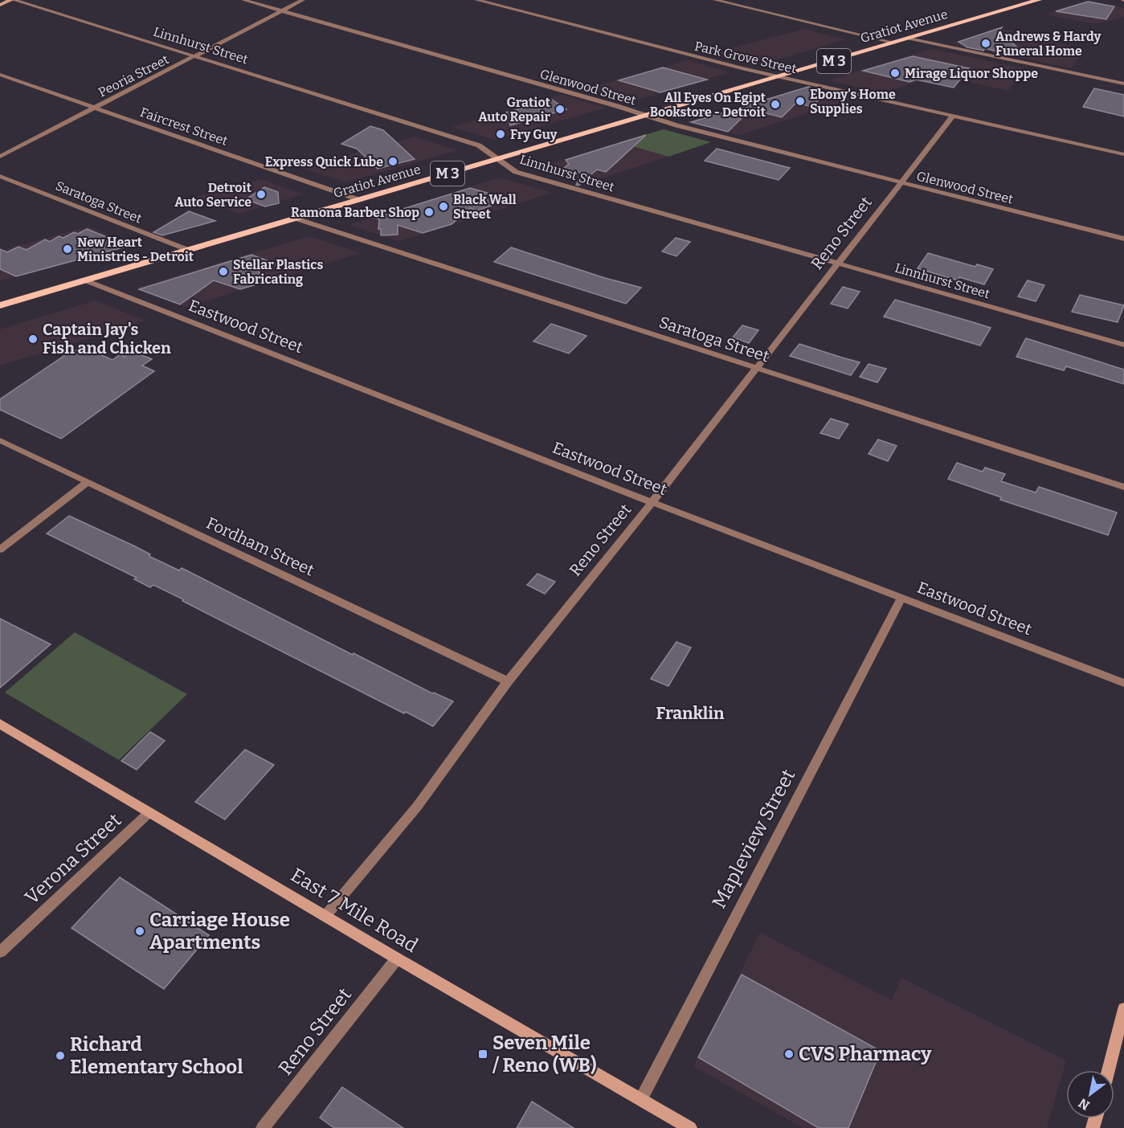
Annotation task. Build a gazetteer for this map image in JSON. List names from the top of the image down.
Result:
{
  "streets": {
    "main road": ["Gratiot Avenue", "M 3"],
    "street": [
      "Linnhurst Street",
      "Park Grove Street",
      "Peoria Street",
      "Glenwood Street",
      "Faircrest Street",
      "Saratoga Street",
      "Reno Street",
      "Eastwood Street",
      "Fordham Street",
      "Mapleview Street",
      "Verona Street",
      "East 7 Mile Road"
    ]
  },
  "crossings": [
    ["Gratiot Avenue", "Linnhurst Street"],
    ["Gratiot Avenue", "Park Grove Street"],
    ["Gratiot Avenue", "Glenwood Street"],
    ["Gratiot Avenue", "Faircrest Street"],
    ["Gratiot Avenue", "Saratoga Street"],
    ["Gratiot Avenue", "Eastwood Street"],
    ["Linnhurst Street", "Peoria Street"],
    ["Linnhurst Street", "Reno Street"],
    ["Park Grove Street", "Reno Street"],
    ["Peoria Street", "Glenwood Street"],
    ["Peoria Street", "Faircrest Street"],
    ["Glenwood Street", "Reno Street"],
    ["Saratoga Street", "Reno Street"],
    ["Reno Street", "Eastwood Street"],
    ["Reno Street", "Fordham Street"],
    ["Reno Street", "East 7 Mile Road"],
    ["Eastwood Street", "Mapleview Street"],
    ["Mapleview Street", "East 7 Mile Road"],
    ["Verona Street", "East 7 Mile Road"]
  ],
  "districts": ["Franklin"],
  "places": {
    "other": [
      "Andrews & Hardy Funeral Home",
      "Mirage Liquor Shoppe",
      "Ebony's Home Supplies",
      "All Eyes On Egipt Bookstore - Detroit",
      "Gratiot Auto Repair",
      "Fry Guy",
      "Express Quick Lube",
      "Detroit Auto Service",
      "Black Wall Street",
      "Ramona Barber Shop",
      "New Heart Ministries - Detroit",
      "Stellar Plastics Fabricating",
      "Captain Jay's Fish and Chicken",
      "Carriage House Apartments",
      "CVS Pharmacy",
      "Richard Elementary School"
    ],
    "transit": ["Seven Mile / Reno (WB)"]
  },
  "north": "bottom left"
}
